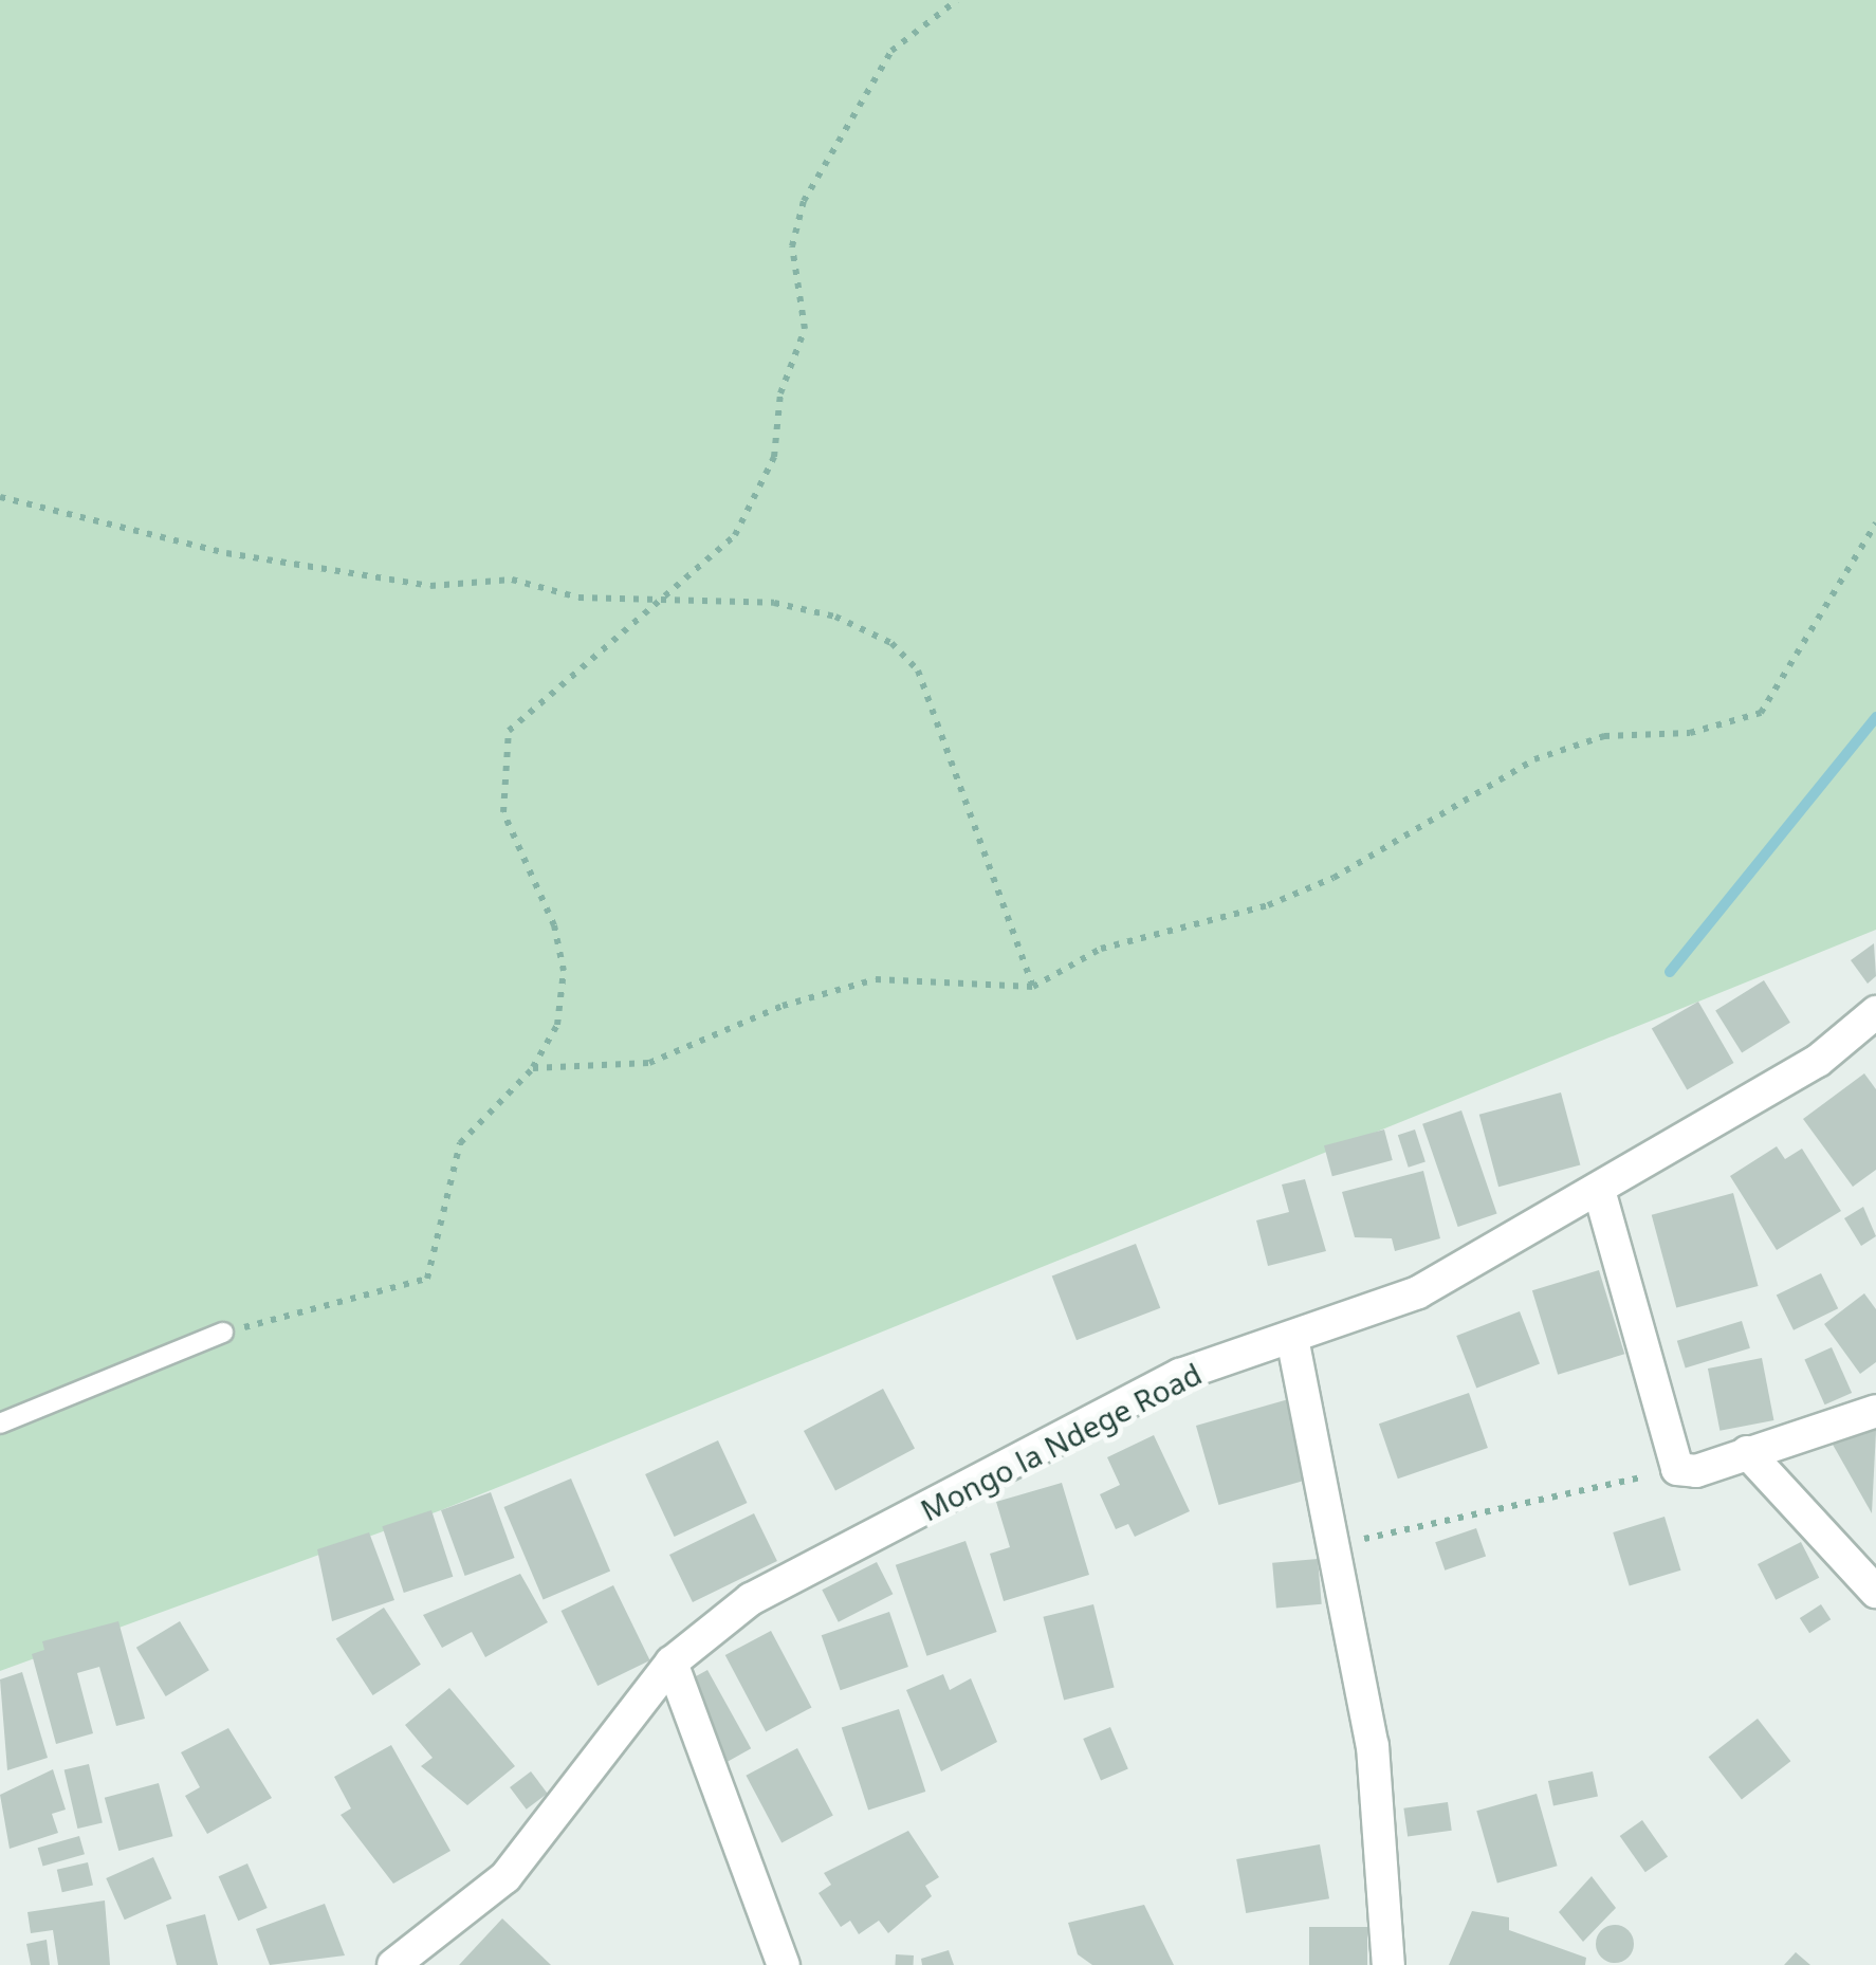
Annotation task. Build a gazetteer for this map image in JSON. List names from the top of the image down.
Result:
{
  "streets": {
    "street": ["Mongo la Ndege Road"]
  }
}
